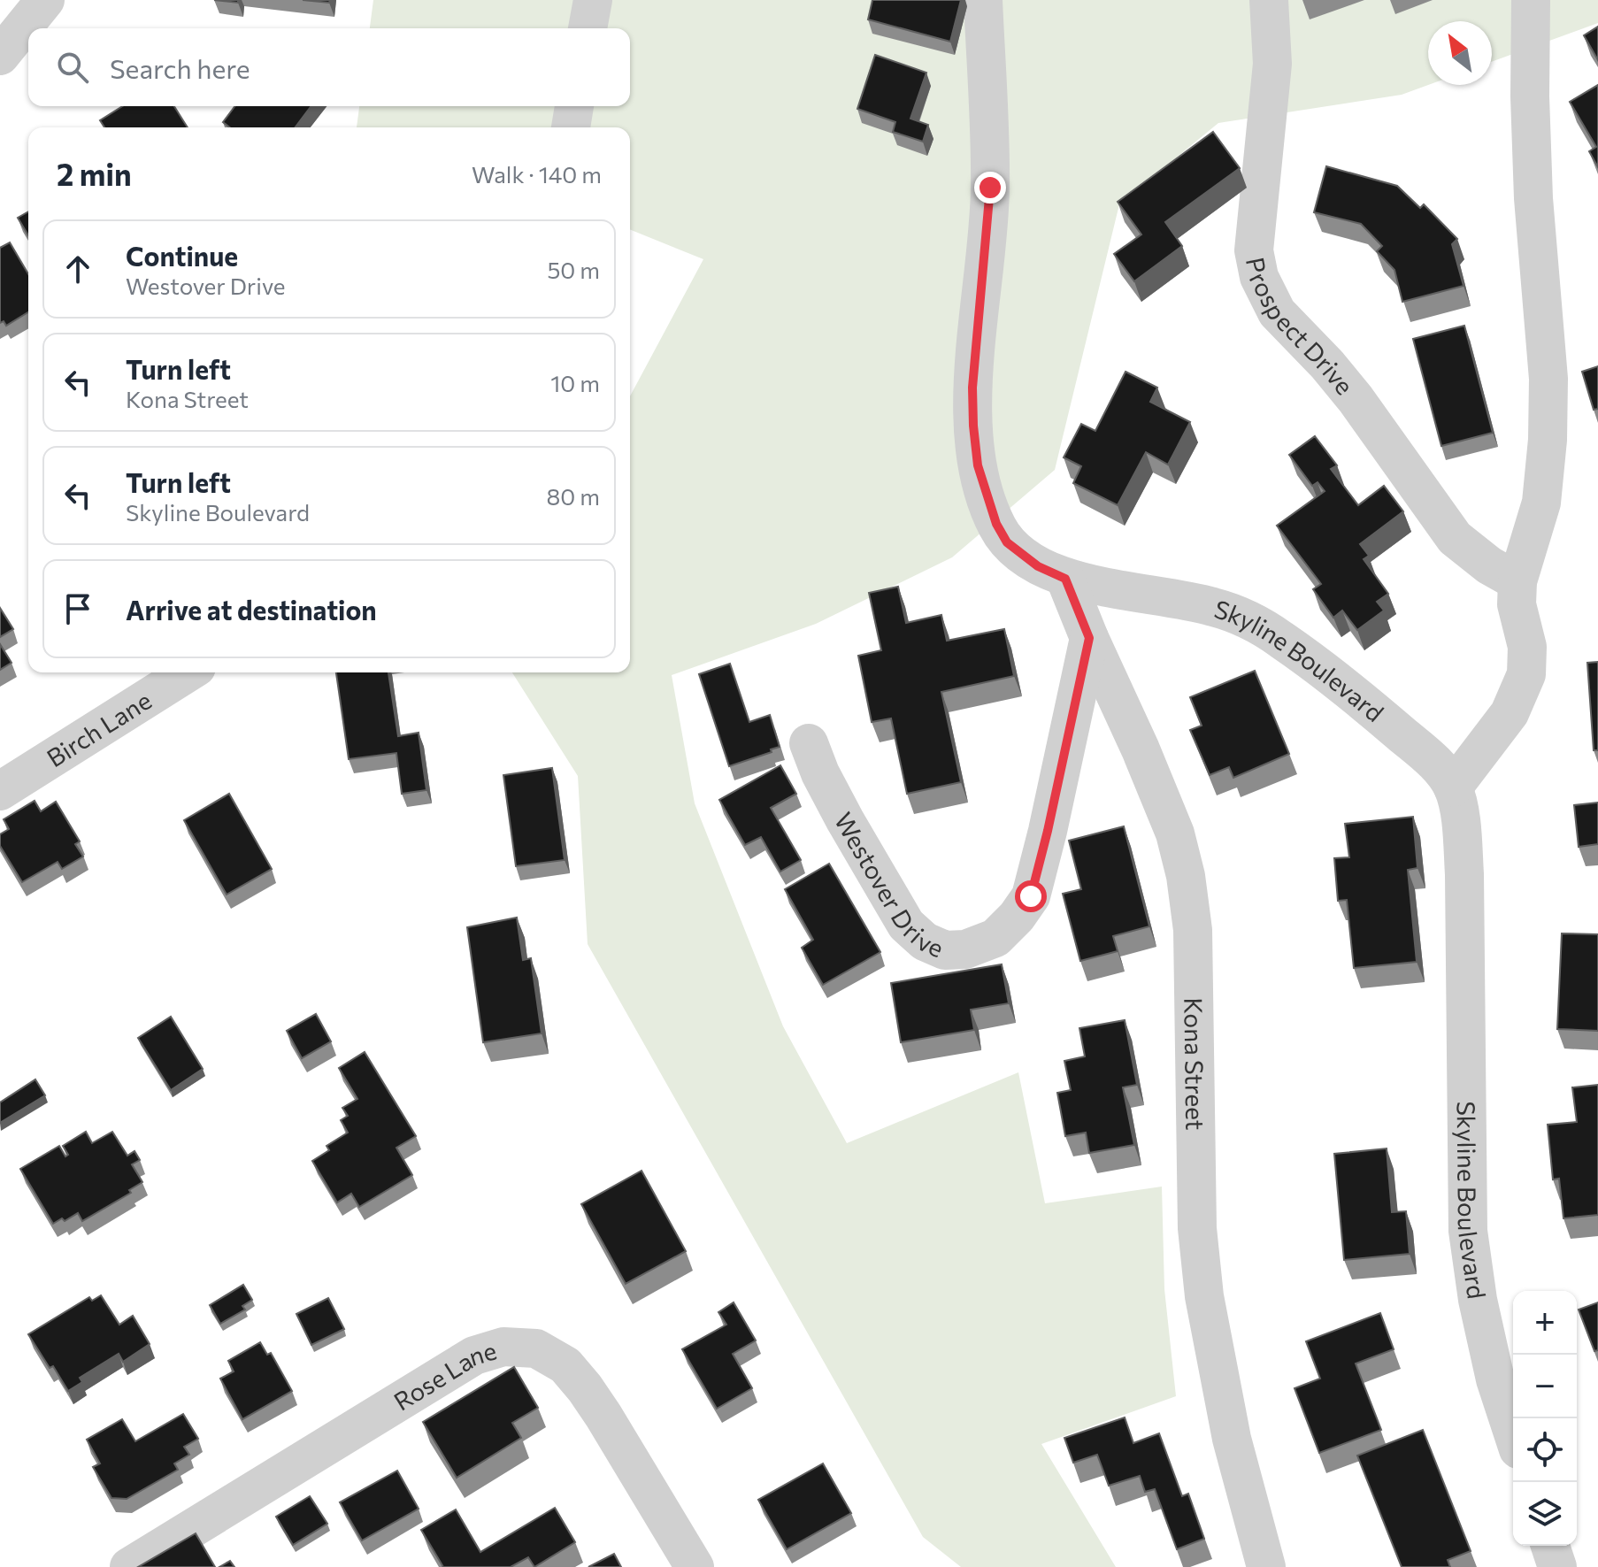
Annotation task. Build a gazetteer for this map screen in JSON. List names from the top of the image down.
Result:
{
  "streets": {
    "street": [
      "Prospect Drive",
      "Skyline Boulevard",
      "Birch Lane",
      "Westover Drive",
      "Kona Street",
      "Rose Lane"
    ]
  },
  "crossings": [
    ["Skyline Boulevard", "Kona Street"],
    ["Westover Drive", "Kona Street"]
  ],
  "north": "top left",
  "page": {
    "search": "Search here",
    "heading": ["2 min", "Walk · 140 m"],
    "list": [
      ["Continue", "Westover Drive", "50 m"],
      ["Turn left", "Kona Street", "10 m"],
      ["Turn left", "Skyline Boulevard", "80 m"],
      "Arrive at destination"
    ],
    "map_buttons": ["+", "−"]
  }
}
